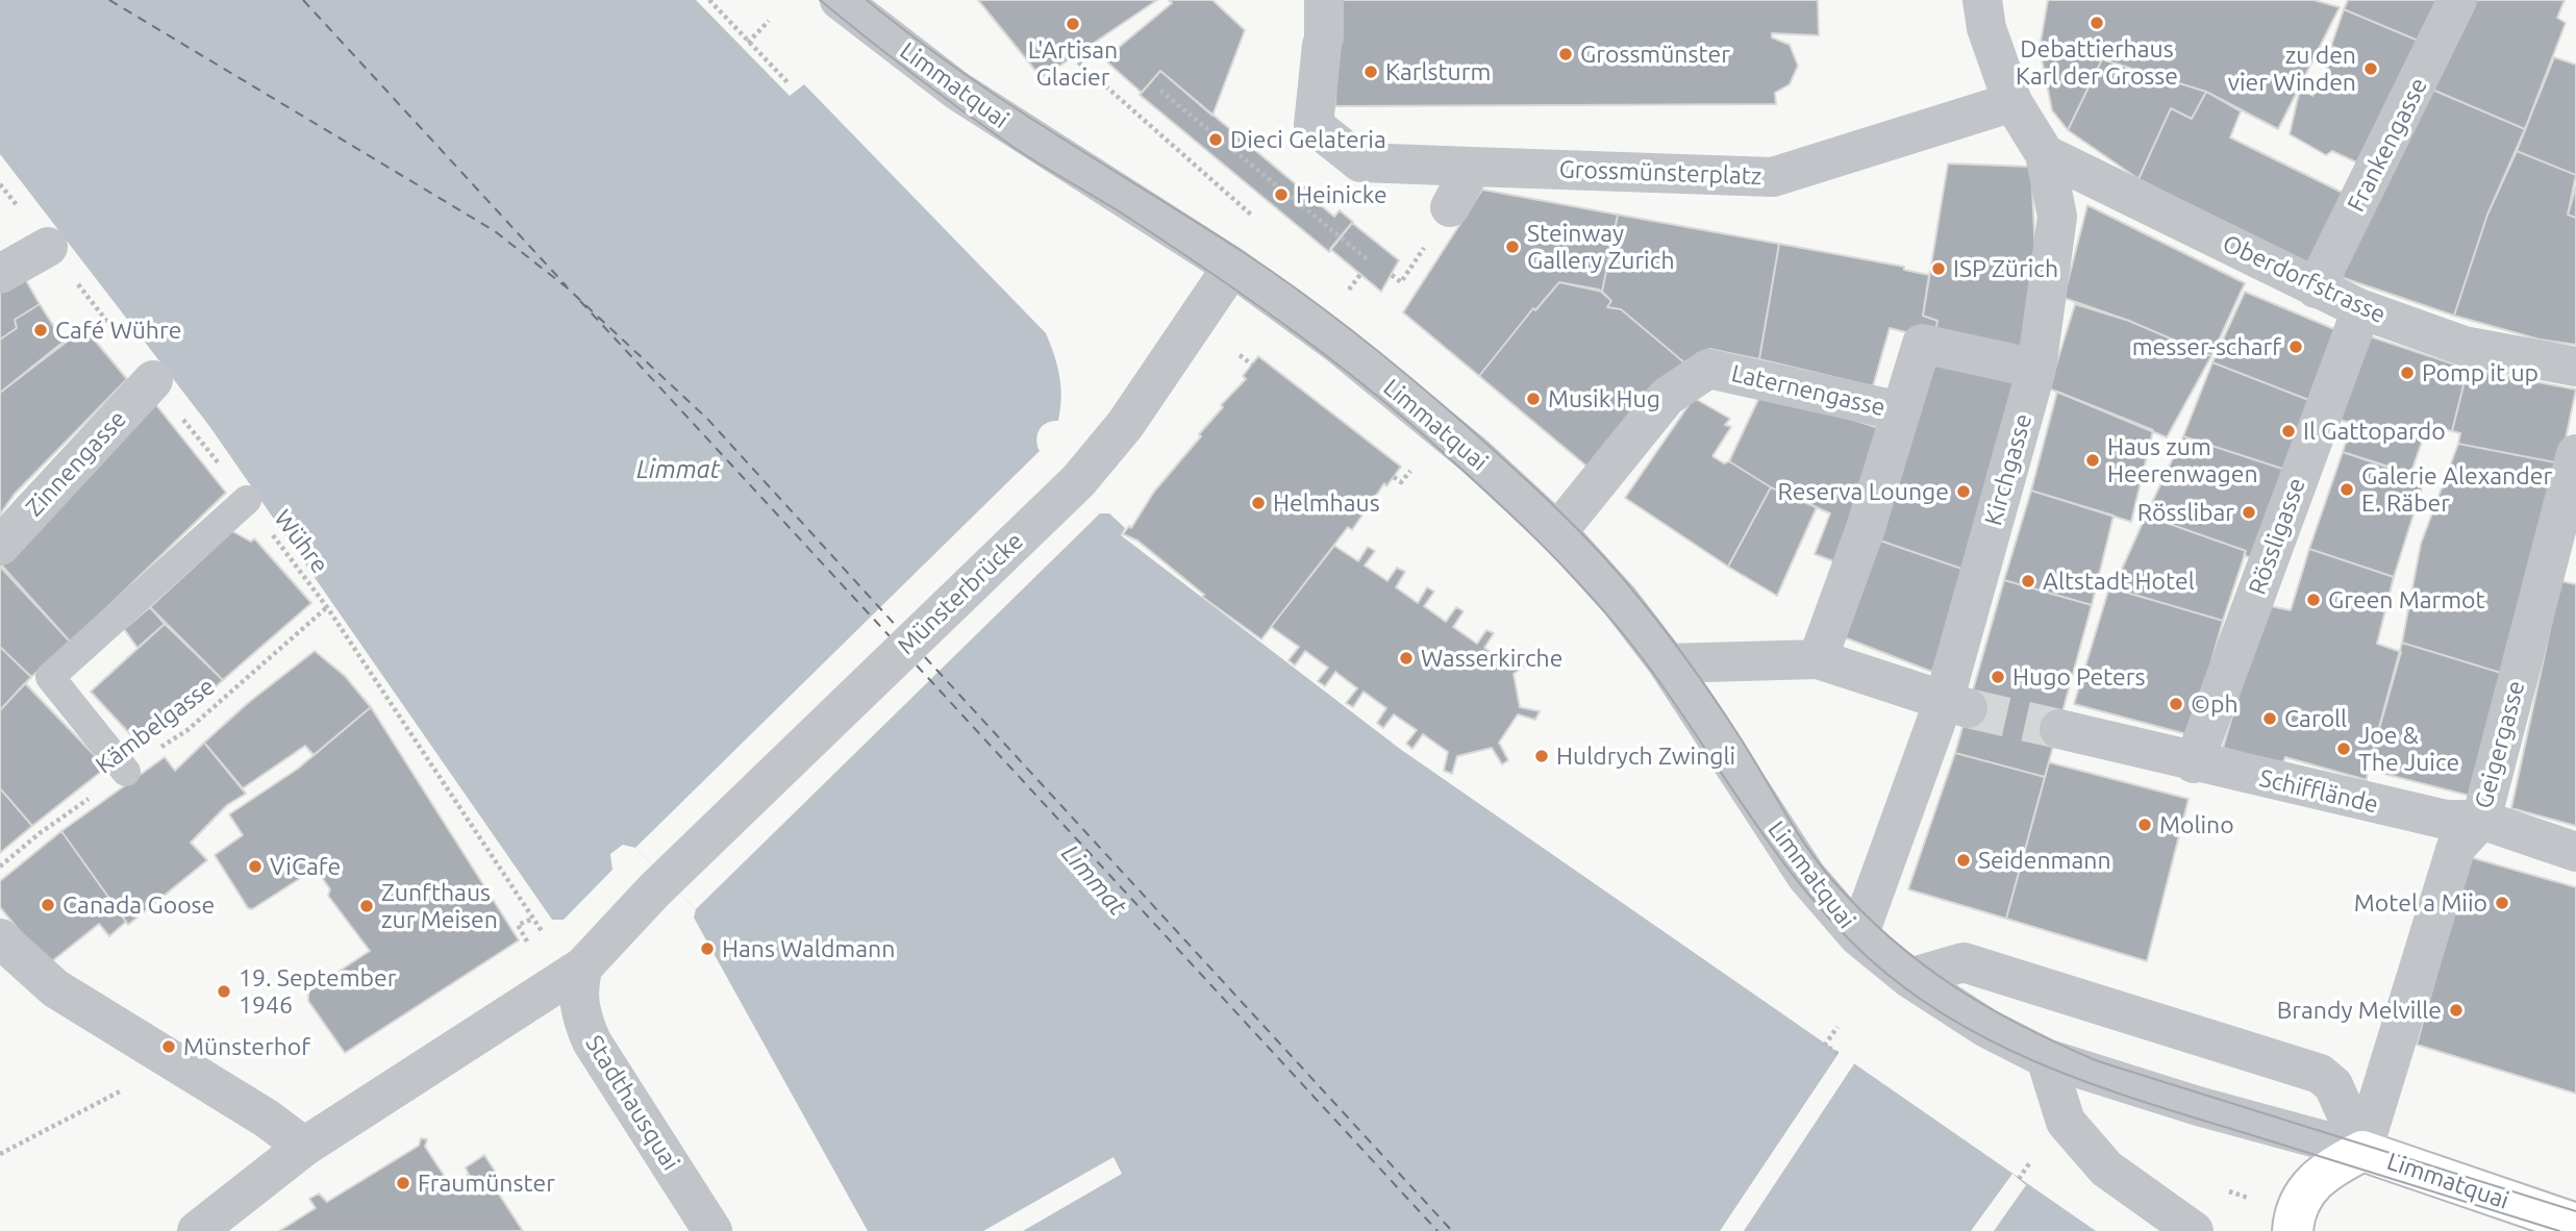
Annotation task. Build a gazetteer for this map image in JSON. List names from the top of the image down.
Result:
{
  "streets": {
    "main road": ["Limmatquai"],
    "street": [
      "Frankengasse",
      "Grossmünsterplatz",
      "Oberdorfstrasse",
      "Laternengasse",
      "Zinnengasse",
      "Kirchgasse",
      "Rössligasse",
      "Münsterbrücke",
      "Geigergasse",
      "Schifflände",
      "Stadthausquai"
    ],
    "path": ["Wühre", "Kämbelgasse"]
  },
  "crossings": [
    ["Limmatquai", "Laternengasse"],
    ["Limmatquai", "Kirchgasse"],
    ["Limmatquai", "Münsterbrücke"],
    ["Limmatquai", "Geigergasse"],
    ["Frankengasse", "Oberdorfstrasse"],
    ["Grossmünsterplatz", "Kirchgasse"],
    ["Oberdorfstrasse", "Kirchgasse"],
    ["Oberdorfstrasse", "Rössligasse"],
    ["Laternengasse", "Kirchgasse"],
    ["Zinnengasse", "Wühre"],
    ["Rössligasse", "Schifflände"],
    ["Wühre", "Kämbelgasse"],
    ["Münsterbrücke", "Stadthausquai"],
    ["Geigergasse", "Schifflände"]
  ],
  "water": ["Limmat"],
  "places": [
    "Debattierhaus Karl der Grosse",
    "L'Artisan Glacier",
    "Grossmünster",
    "zu den vier Winden",
    "Karlsturm",
    "Dieci Gelateria",
    "Heinicke",
    "Steinway Gallery Zurich",
    "ISP Zürich",
    "Café Wühre",
    "messer-scharf",
    "Pomp it up",
    "Musik Hug",
    "Il Gattopardo",
    "Haus zum Heerenwagen",
    "Galerie Alexander E. Räber",
    "Reserva Lounge",
    "Helmhaus",
    "Rösslibar",
    "Altstadt Hotel",
    "Green Marmot",
    "Wasserkirche",
    "Hugo Peters",
    "©ph",
    "Caroll",
    "Joe & The Juice",
    "Huldrych Zwingli",
    "Molino",
    "Seidenmann",
    "ViCafe",
    "Motel a Miio",
    "Canada Goose",
    "Zunfthaus zur Meisen",
    "Hans Waldmann",
    "19. September 1946",
    "Brandy Melville",
    "Münsterhof",
    "Fraumünster"
  ]
}
